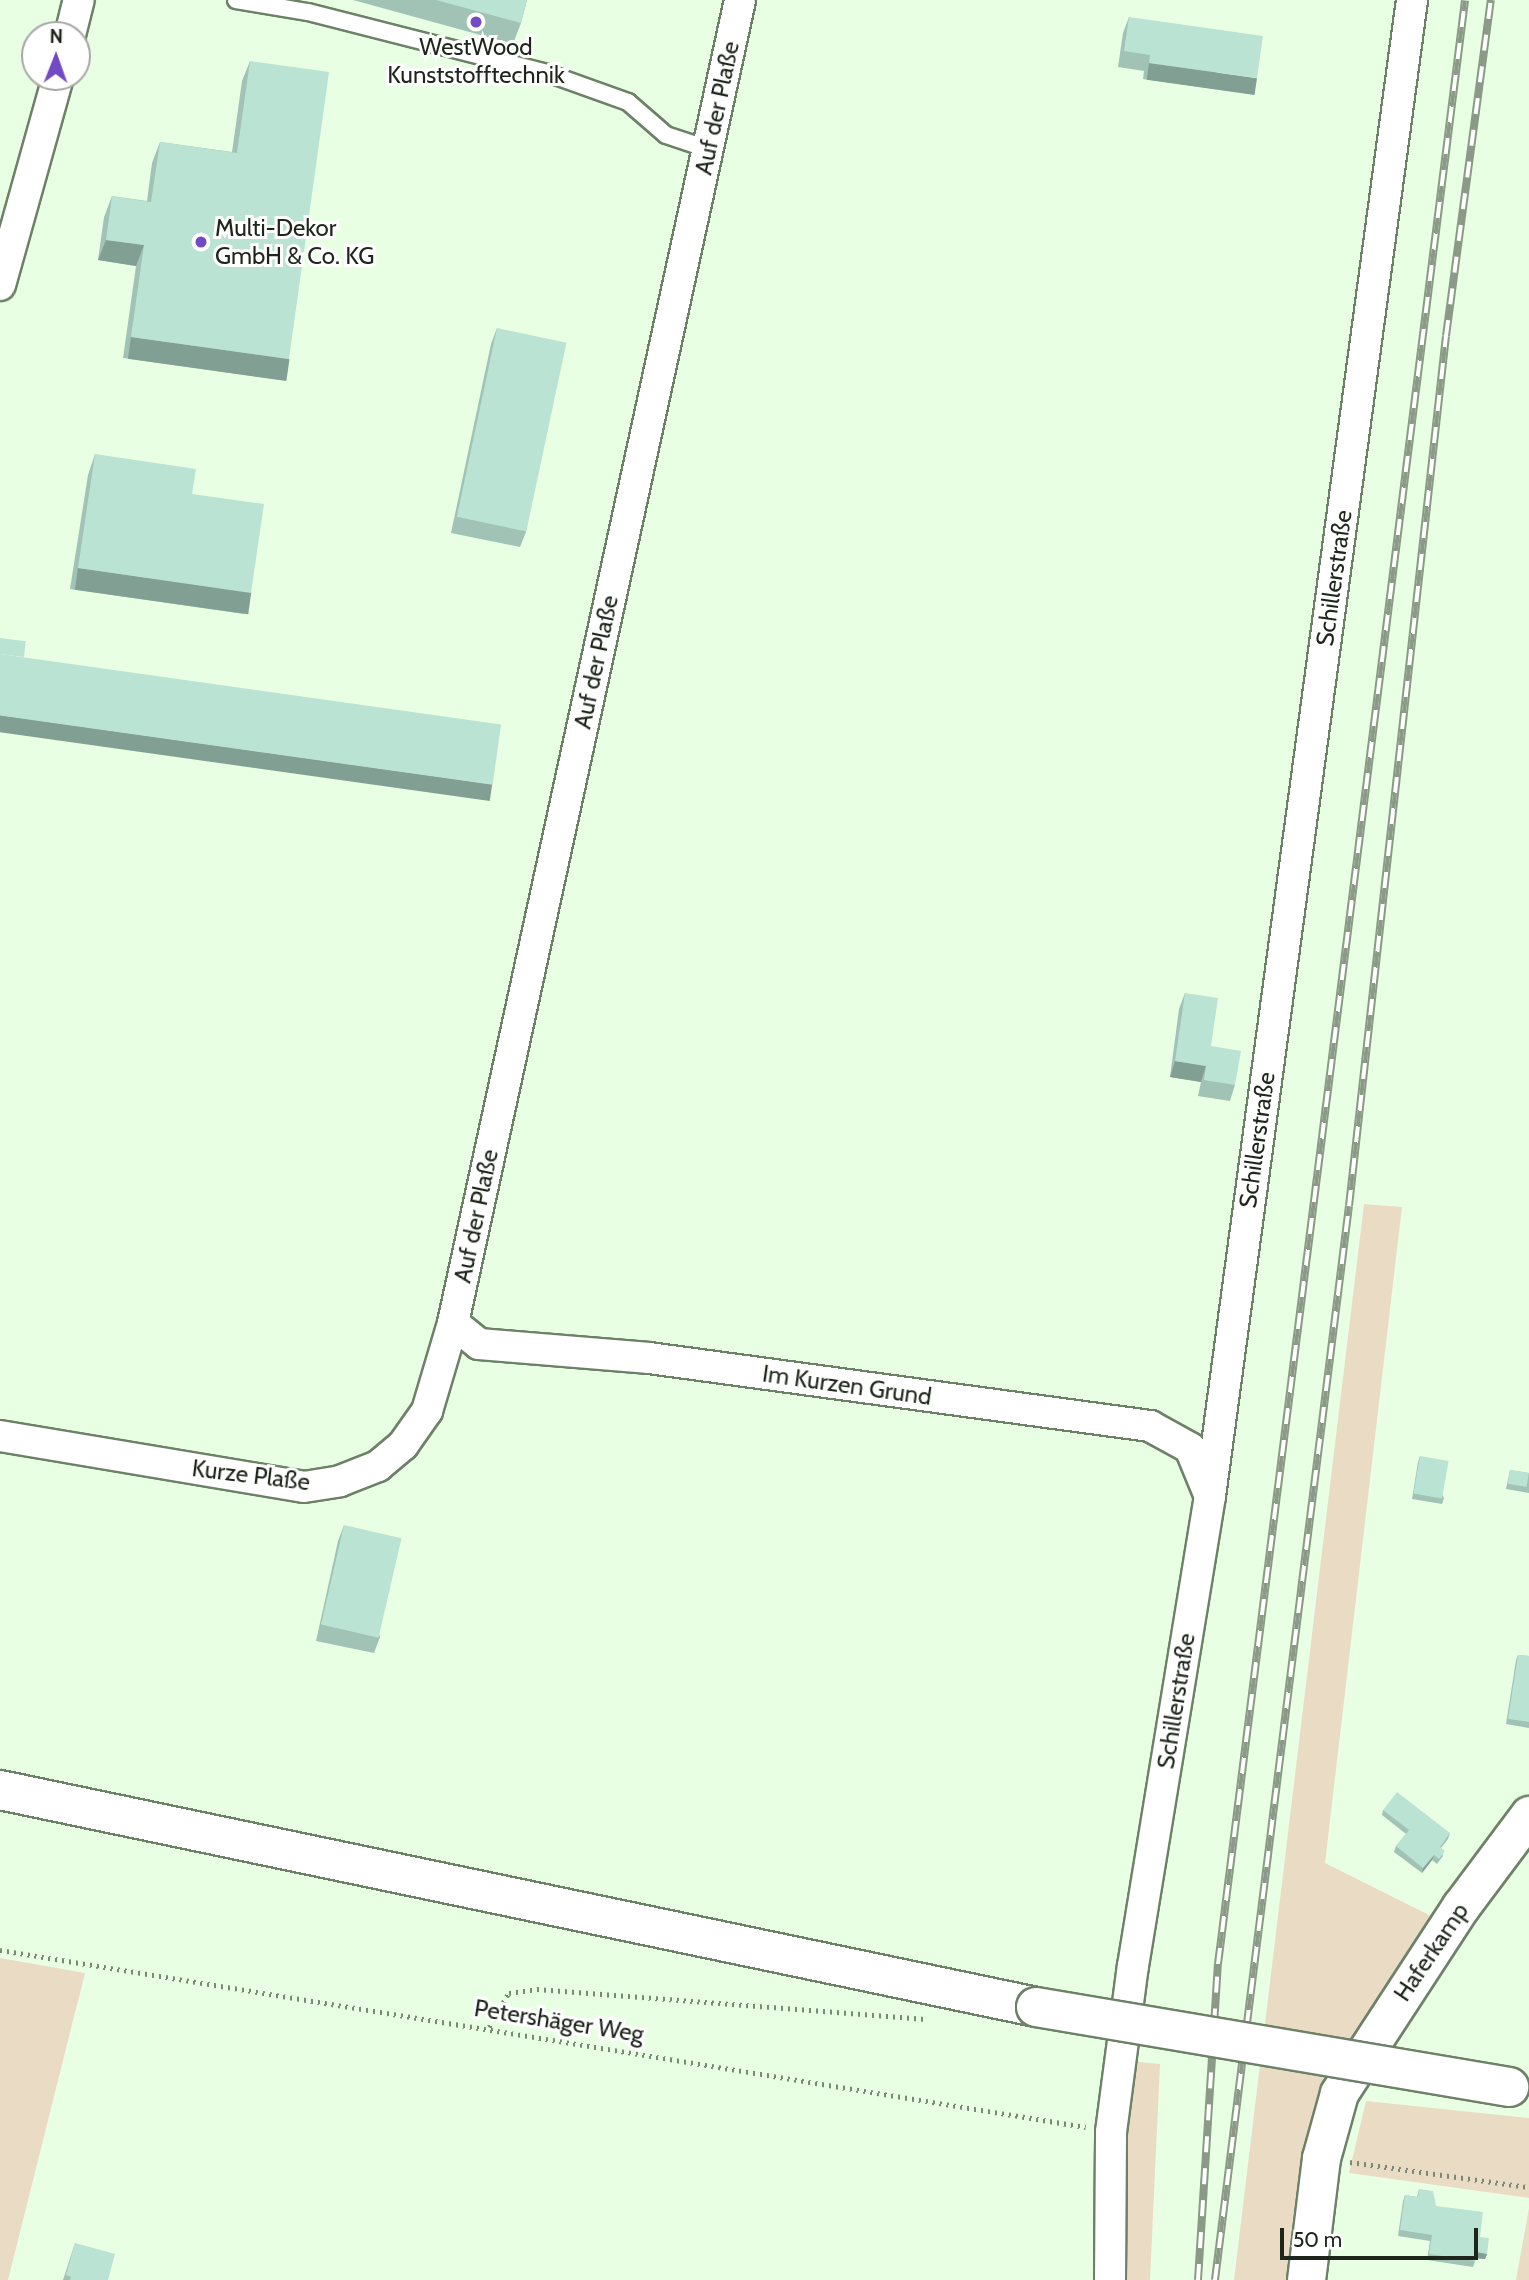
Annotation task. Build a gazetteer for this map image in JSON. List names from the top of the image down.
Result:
{
  "streets": {
    "street": [
      "Auf der Plaße",
      "Schillerstraße",
      "Im Kurzen Grund",
      "Kurze Plaße",
      "Haferkamp"
    ],
    "path": ["Petershäger Weg"]
  },
  "crossings": [
    ["Auf der Plaße", "Im Kurzen Grund"],
    ["Auf der Plaße", "Kurze Plaße"],
    ["Schillerstraße", "Im Kurzen Grund"],
    ["Schillerstraße", "Petershäger Weg"],
    ["Im Kurzen Grund", "Kurze Plaße"]
  ],
  "places": ["WestWood Kunststofftechnik", "Multi-Dekor GmbH & Co. KG"],
  "scale_bar": "50 m",
  "north": "top"
}
